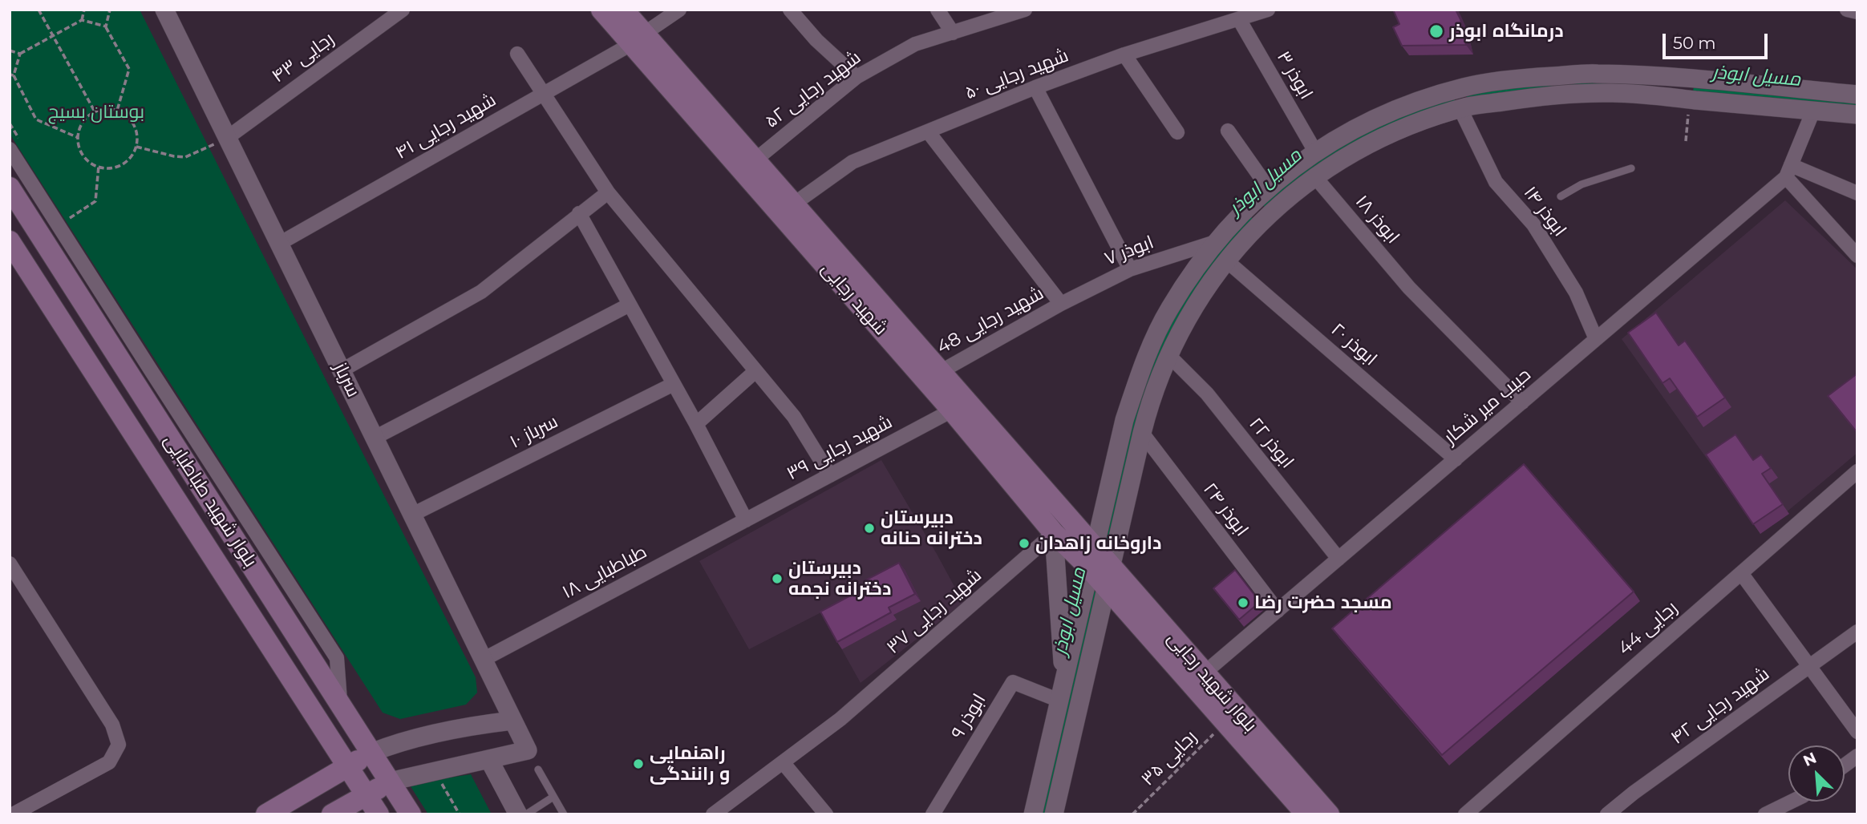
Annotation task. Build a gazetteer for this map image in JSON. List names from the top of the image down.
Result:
{
  "streets": {
    "main road": ["شهید رجایی", "بلوار شهید طباطبایی", "بلوار شهید رجایی"],
    "street": [
      "رجایی ۴۳",
      "شهید رجایی ۵۰",
      "ابوذر ۳",
      "شهید رجایی ۵۲",
      "شهید رجایی ۴۱",
      "ابوذر ۱۴",
      "ابوذر ۱۸",
      "ابوذر ۷",
      "شهید رجایی 48",
      "ابوذر ۲۰",
      "سرباز",
      "حبیب میر شکار",
      "سرباز ۱۰",
      "ابوذر ۲۲",
      "شهید رجایی ۳۹",
      "ابوذر ۲۴",
      "طباطبایی ۱۸",
      "شهید رجایی ۳۷",
      "رجایی 44",
      "شهید رجایی ۴۲",
      "ابوذر ۹"
    ],
    "path": ["رجایی ۳۵"]
  },
  "crossings": [
    ["رجایی ۴۳", "سرباز"],
    ["شهید رجایی ۵۰", "ابوذر ۳"],
    ["شهید رجایی ۵۰", "شهید رجایی"],
    ["شهید رجایی ۵۲", "شهید رجایی"],
    ["شهید رجایی ۴۱", "شهید رجایی"],
    ["شهید رجایی ۴۱", "سرباز"],
    ["ابوذر ۱۴", "حبیب میر شکار"],
    ["ابوذر ۱۸", "حبیب میر شکار"],
    ["ابوذر ۷", "شهید رجایی 48"],
    ["شهید رجایی", "شهید رجایی 48"],
    ["شهید رجایی", "شهید رجایی ۳۹"],
    ["شهید رجایی", "شهید رجایی ۳۷"],
    ["شهید رجایی", "بلوار شهید رجایی"],
    ["ابوذر ۲۰", "حبیب میر شکار"],
    ["سرباز", "سرباز ۱۰"],
    ["سرباز", "طباطبایی ۱۸"],
    ["حبیب میر شکار", "ابوذر ۲۲"],
    ["حبیب میر شکار", "ابوذر ۲۴"],
    ["حبیب میر شکار", "بلوار شهید رجایی"],
    ["شهید رجایی ۳۹", "طباطبایی ۱۸"],
    ["بلوار شهید رجایی", "رجایی ۳۵"]
  ],
  "water": ["مسیل ابوذر"],
  "parks": ["بوستان بسیج"],
  "places": [
    "درمانگاه ابوذر",
    "دبیرستان دخترانه حنانه",
    "داروخانه زاهدان",
    "دبیرستان دخترانه نجمه",
    "مسجد حضرت رضا",
    "راهنمایی و رانندگی"
  ],
  "scale_bar": "50 m",
  "north": "top left"
}
